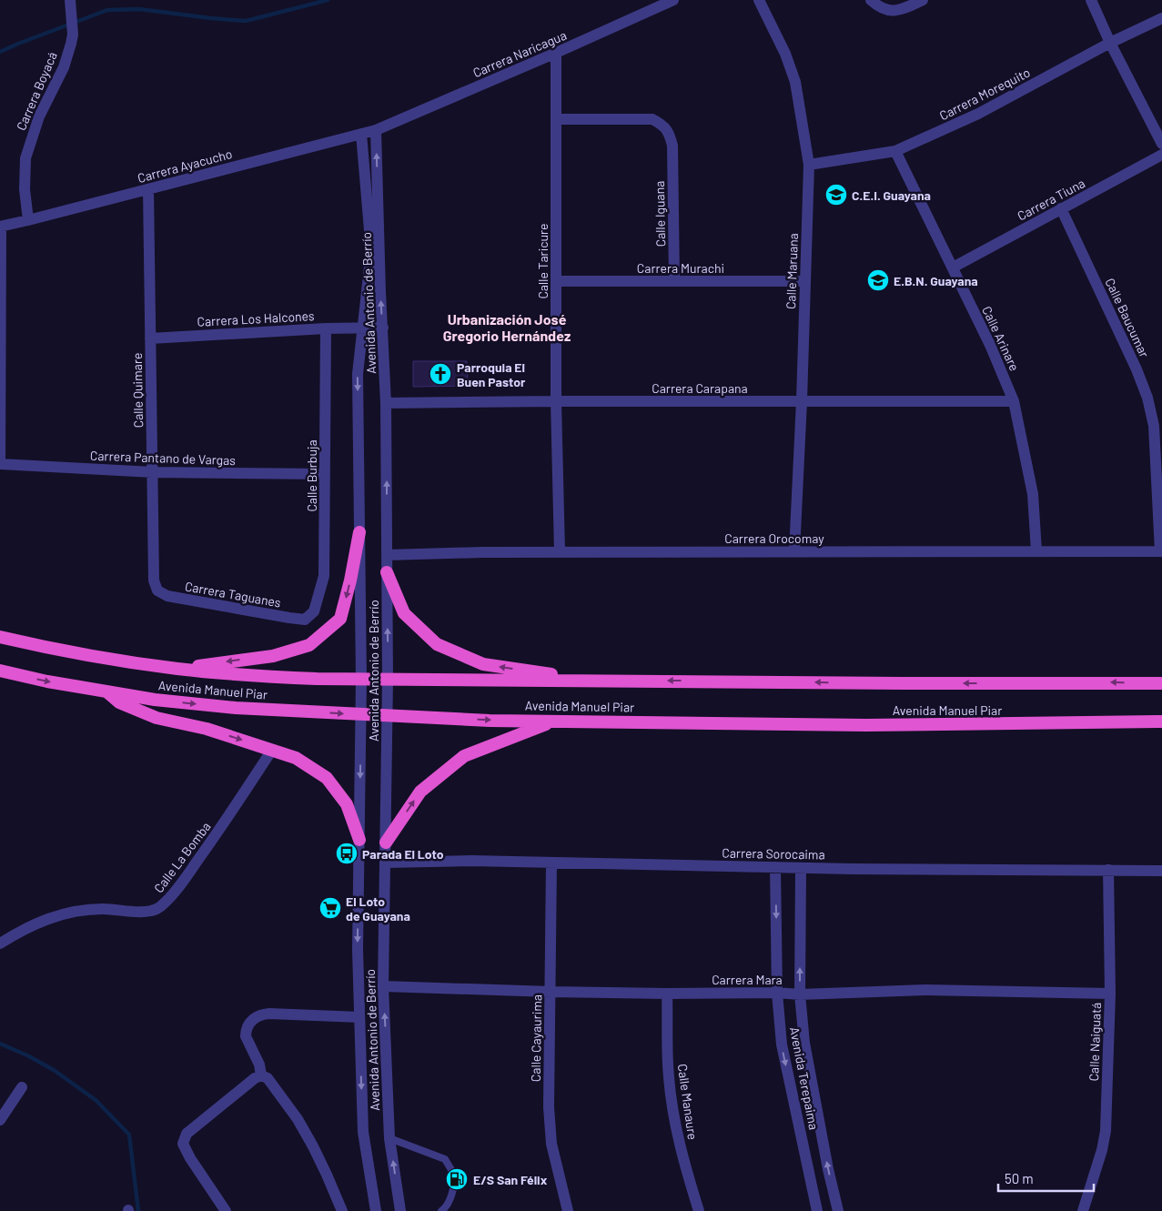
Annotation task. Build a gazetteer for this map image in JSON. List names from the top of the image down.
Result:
{
  "streets": {
    "highway": ["Avenida Manuel Piar"],
    "street": [
      "Carrera Naricagua",
      "Carrera Boyacá",
      "Carrera Morequito",
      "Carrera Ayacucho",
      "Carrera Tiuna",
      "Calle Iguana",
      "Calle Taricure",
      "Carrera Murachi",
      "Calle Maruana",
      "Avenida Antonio de Berrío",
      "Calle Baucumar",
      "Carrera Los Halcones",
      "Calle Arinare",
      "Carrera Carapana",
      "Calle Quimare",
      "Carrera Pantano de Vargas",
      "Calle Burbuja",
      "Carrera Orocomay",
      "Carrera Taguanes",
      "Carrera Sorocaima",
      "Calle La Bomba",
      "Carrera Mara",
      "Calle Cayaurima",
      "Calle Naiguatá",
      "Avenida Terepaima",
      "Calle Manaure"
    ]
  },
  "crossings": [
    ["Carrera Naricagua", "Carrera Ayacucho"],
    ["Carrera Naricagua", "Calle Taricure"],
    ["Carrera Naricagua", "Avenida Antonio de Berrío"],
    ["Carrera Boyacá", "Carrera Ayacucho"],
    ["Carrera Morequito", "Calle Maruana"],
    ["Carrera Morequito", "Calle Arinare"],
    ["Carrera Ayacucho", "Avenida Antonio de Berrío"],
    ["Carrera Ayacucho", "Calle Quimare"],
    ["Carrera Tiuna", "Calle Baucumar"],
    ["Carrera Tiuna", "Calle Arinare"],
    ["Calle Iguana", "Calle Taricure"],
    ["Calle Iguana", "Carrera Murachi"],
    ["Calle Taricure", "Carrera Murachi"],
    ["Calle Taricure", "Carrera Carapana"],
    ["Calle Taricure", "Carrera Orocomay"],
    ["Carrera Murachi", "Calle Maruana"],
    ["Calle Maruana", "Carrera Carapana"],
    ["Calle Maruana", "Carrera Orocomay"],
    ["Avenida Antonio de Berrío", "Carrera Los Halcones"],
    ["Avenida Antonio de Berrío", "Carrera Carapana"],
    ["Avenida Antonio de Berrío", "Carrera Orocomay"],
    ["Avenida Antonio de Berrío", "Avenida Manuel Piar"],
    ["Avenida Antonio de Berrío", "Carrera Sorocaima"],
    ["Avenida Antonio de Berrío", "Carrera Mara"],
    ["Calle Baucumar", "Carrera Orocomay"],
    ["Carrera Los Halcones", "Calle Quimare"],
    ["Carrera Los Halcones", "Calle Burbuja"],
    ["Calle Arinare", "Carrera Carapana"],
    ["Calle Arinare", "Carrera Orocomay"],
    ["Calle Quimare", "Carrera Pantano de Vargas"],
    ["Calle Quimare", "Carrera Taguanes"],
    ["Carrera Pantano de Vargas", "Calle Burbuja"],
    ["Calle Burbuja", "Carrera Taguanes"],
    ["Carrera Sorocaima", "Calle Cayaurima"],
    ["Carrera Sorocaima", "Calle Naiguatá"],
    ["Carrera Sorocaima", "Avenida Terepaima"],
    ["Carrera Mara", "Calle Cayaurima"],
    ["Carrera Mara", "Calle Naiguatá"],
    ["Carrera Mara", "Avenida Terepaima"],
    ["Carrera Mara", "Calle Manaure"]
  ],
  "districts": ["Urbanización José Gregorio Hernández"],
  "places": {
    "school or university": ["C.E.I. Guayana", "E.B.N. Guayana"],
    "church": ["Parroquia El Buen Pastor"],
    "bus stop": ["Parada El Loto"],
    "supermarket": ["El Loto de Guayana"],
    "fuel station": ["E/S San Félix"]
  },
  "scale_bar": "50 m"
}
